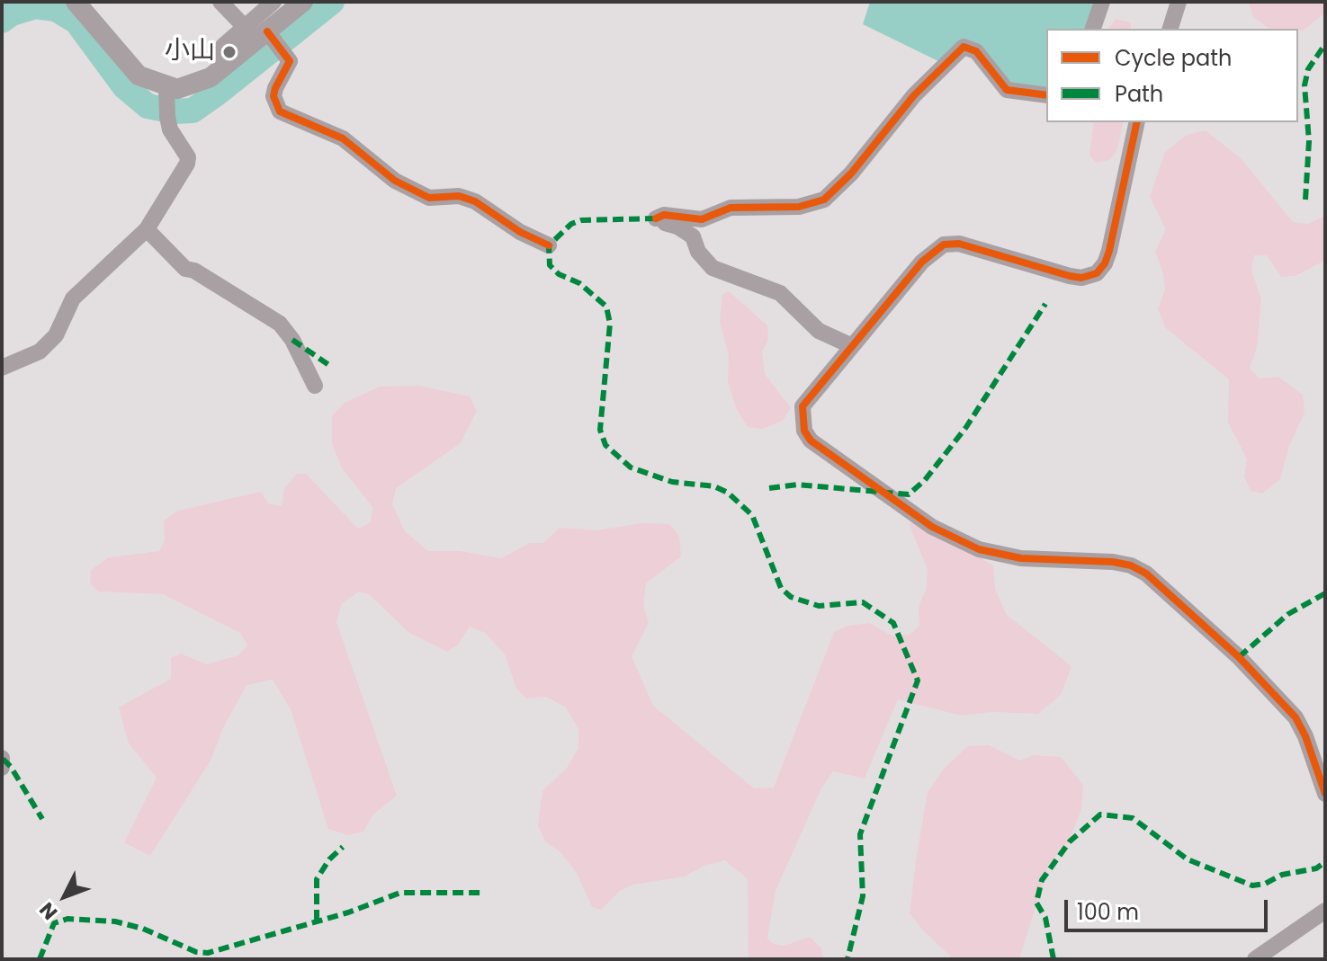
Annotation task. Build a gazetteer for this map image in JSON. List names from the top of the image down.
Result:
{
  "places": ["小山"],
  "legend": ["Cycle path", "Path"],
  "scale_bar": "100 m",
  "north": "bottom left"
}
